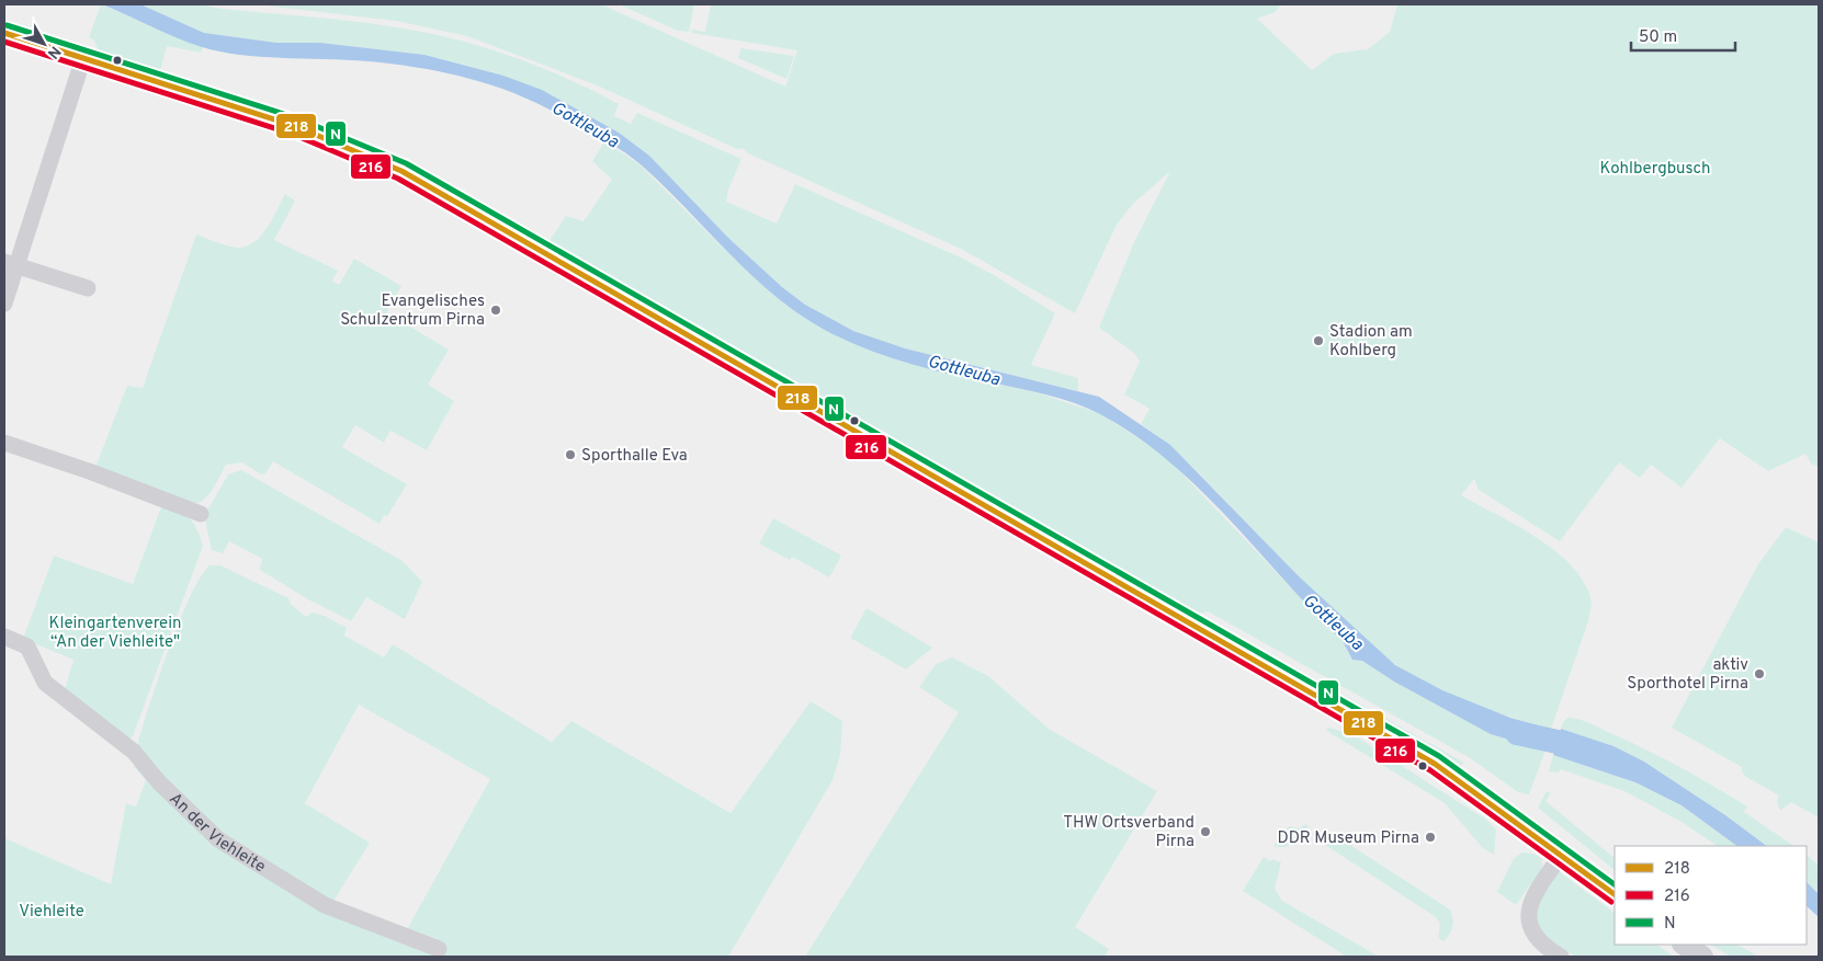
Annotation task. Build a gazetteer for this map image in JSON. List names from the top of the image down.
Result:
{
  "streets": {
    "street": ["An der Viehleite"]
  },
  "water": ["Gottleuba"],
  "parks": ["Kohlbergbusch", "Kleingartenverein “An der Viehleite\"", "Viehleite"],
  "places": [
    "Evangelisches Schulzentrum Pirna",
    "Stadion am Kohlberg",
    "Sporthalle Eva",
    "aktiv Sporthotel Pirna",
    "THW Ortsverband Pirna",
    "DDR Museum Pirna"
  ],
  "lines": ["transit line N", "transit line 218", "transit line 216"],
  "legend": ["218", "216", "N"],
  "scale_bar": "50 m",
  "north": "bottom right"
}
